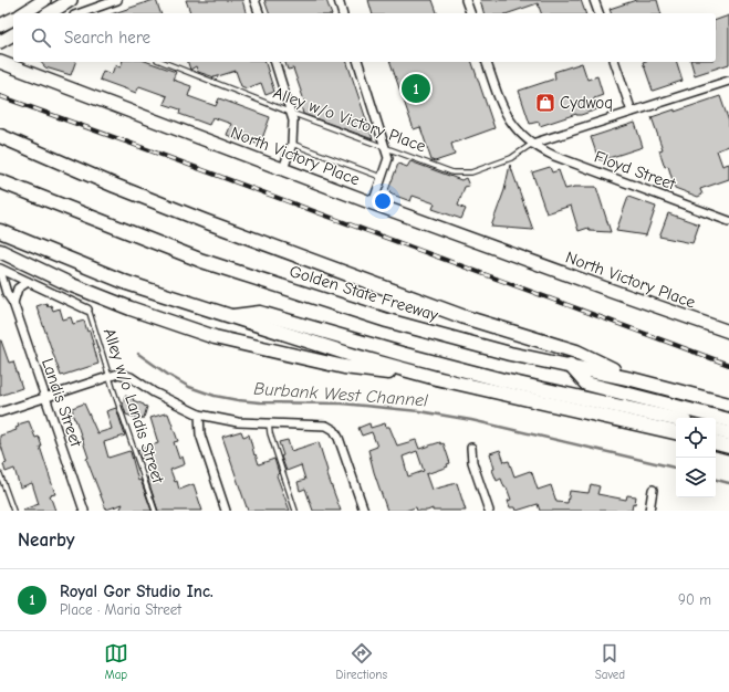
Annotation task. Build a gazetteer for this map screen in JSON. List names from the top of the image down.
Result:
{
  "streets": {
    "highway": ["Golden State Freeway"],
    "main road": ["North Victory Place"],
    "street": ["Floyd Street", "Landis Street"],
    "lane": ["Alley w/o Victory Place", "Alley w/o Landis Street"]
  },
  "crossings": [
    ["Alley w/o Victory Place", "Floyd Street"]
  ],
  "water": ["Burbank West Channel"],
  "places": {
    "shop": ["Cydwoq"]
  },
  "page": {
    "search": "Search here",
    "pins": "1",
    "heading": "Nearby",
    "list": [
      {
        "mark": "1",
        "name": "Royal Gor Studio Inc.",
        "note": "Place · Maria Street",
        "value": "90 m"
      }
    ],
    "nav": ["Map", "Directions", "Saved"]
  }
}
